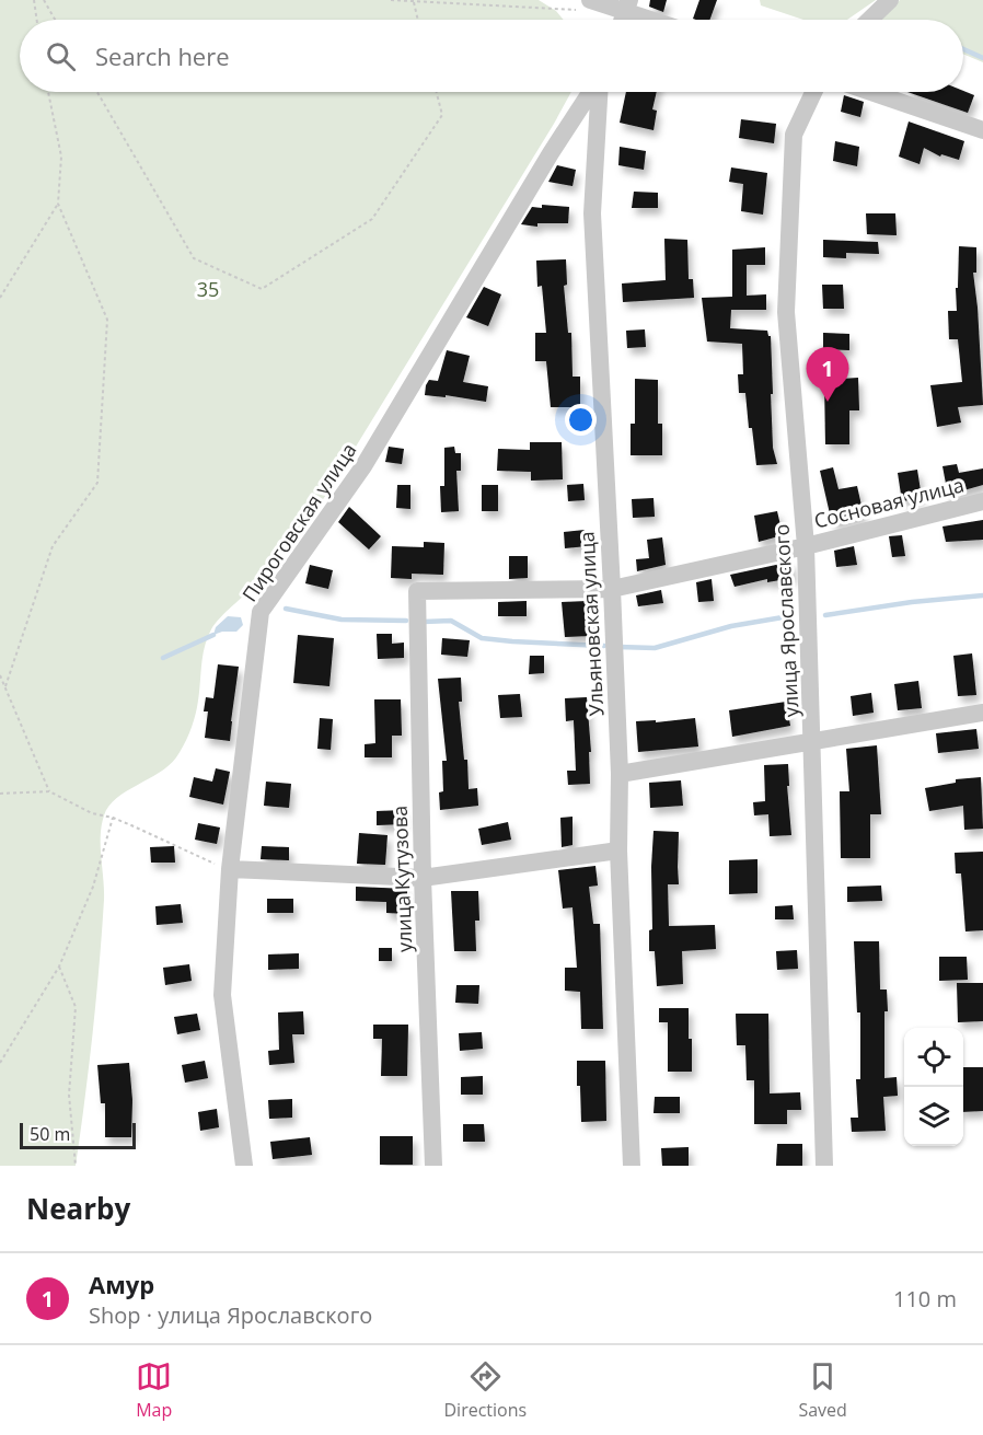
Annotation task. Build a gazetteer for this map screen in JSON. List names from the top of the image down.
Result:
{
  "streets": {
    "street": [
      "Сосновая улица",
      "Пироговская улица",
      "улица Ярославского",
      "Ульяновская улица",
      "улица Кутузова"
    ]
  },
  "crossings": [
    ["Сосновая улица", "улица Ярославского"],
    ["Сосновая улица", "Ульяновская улица"],
    ["Сосновая улица", "улица Кутузова"]
  ],
  "parks": ["35"],
  "scale_bar": "50 m",
  "page": {
    "search": "Search here",
    "pins": "1",
    "scale": "50 m",
    "heading": "Nearby",
    "list": [
      {
        "mark": "1",
        "name": "Амур",
        "note": "Shop · улица Ярославского",
        "value": "110 m"
      }
    ],
    "nav": ["Map", "Directions", "Saved"]
  }
}
